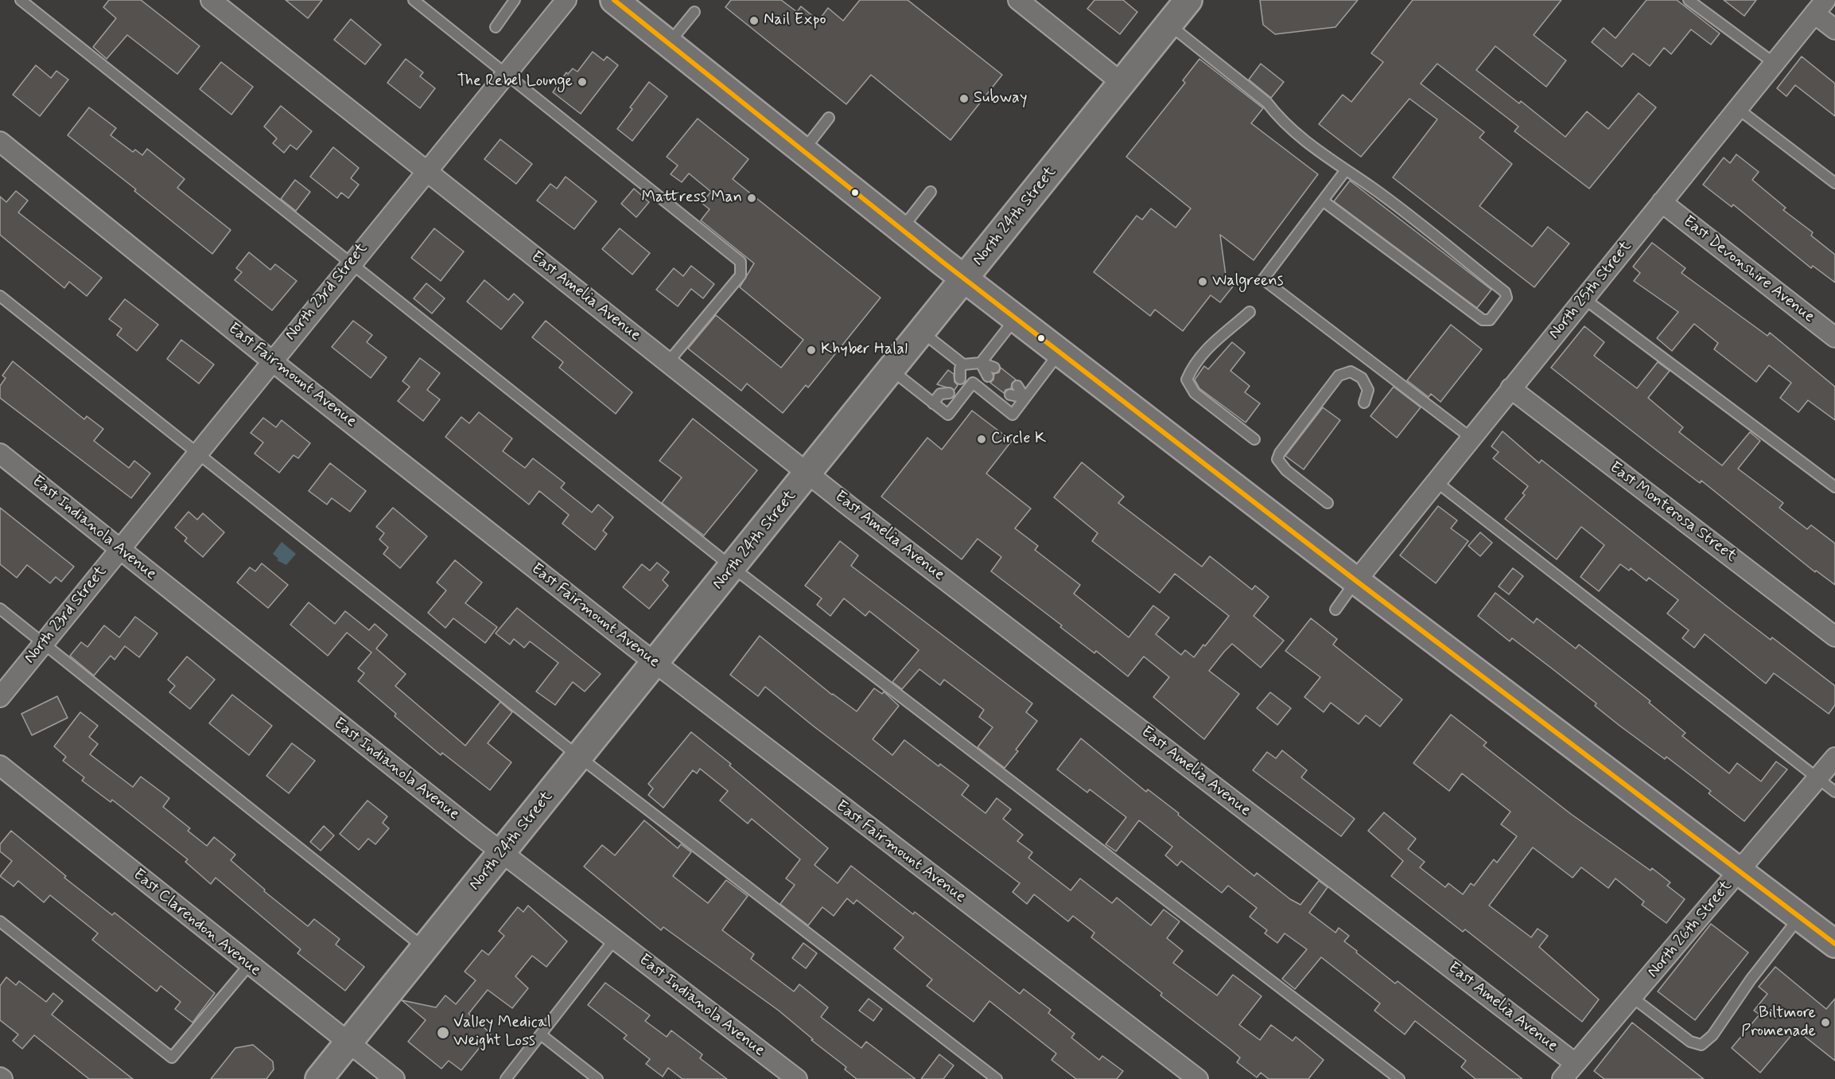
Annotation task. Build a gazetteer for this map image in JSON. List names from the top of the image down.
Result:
{
  "streets": {
    "main road": ["North 24th Street"],
    "street": [
      "East Devonshire Avenue",
      "North 25th Street",
      "North 23rd Street",
      "East Amelia Avenue",
      "East Fairmount Avenue",
      "East Monterosa Street",
      "East Indianola Avenue",
      "East Clarendon Avenue",
      "North 26th Street"
    ]
  },
  "crossings": [
    ["North 24th Street", "East Amelia Avenue"],
    ["North 24th Street", "East Fairmount Avenue"],
    ["North 24th Street", "East Indianola Avenue"],
    ["North 24th Street", "East Clarendon Avenue"],
    ["East Devonshire Avenue", "North 25th Street"],
    ["North 25th Street", "East Monterosa Street"],
    ["North 23rd Street", "East Amelia Avenue"],
    ["North 23rd Street", "East Fairmount Avenue"],
    ["North 23rd Street", "East Indianola Avenue"],
    ["East Amelia Avenue", "North 26th Street"]
  ],
  "places": [
    "Nail Expo",
    "The Rebel Lounge",
    "Subway",
    "Mattress Man",
    "Walgreens",
    "Khyber Halal",
    "Circle K",
    "Biltmore Promenade",
    "Valley Medical Weight Loss"
  ]
}
